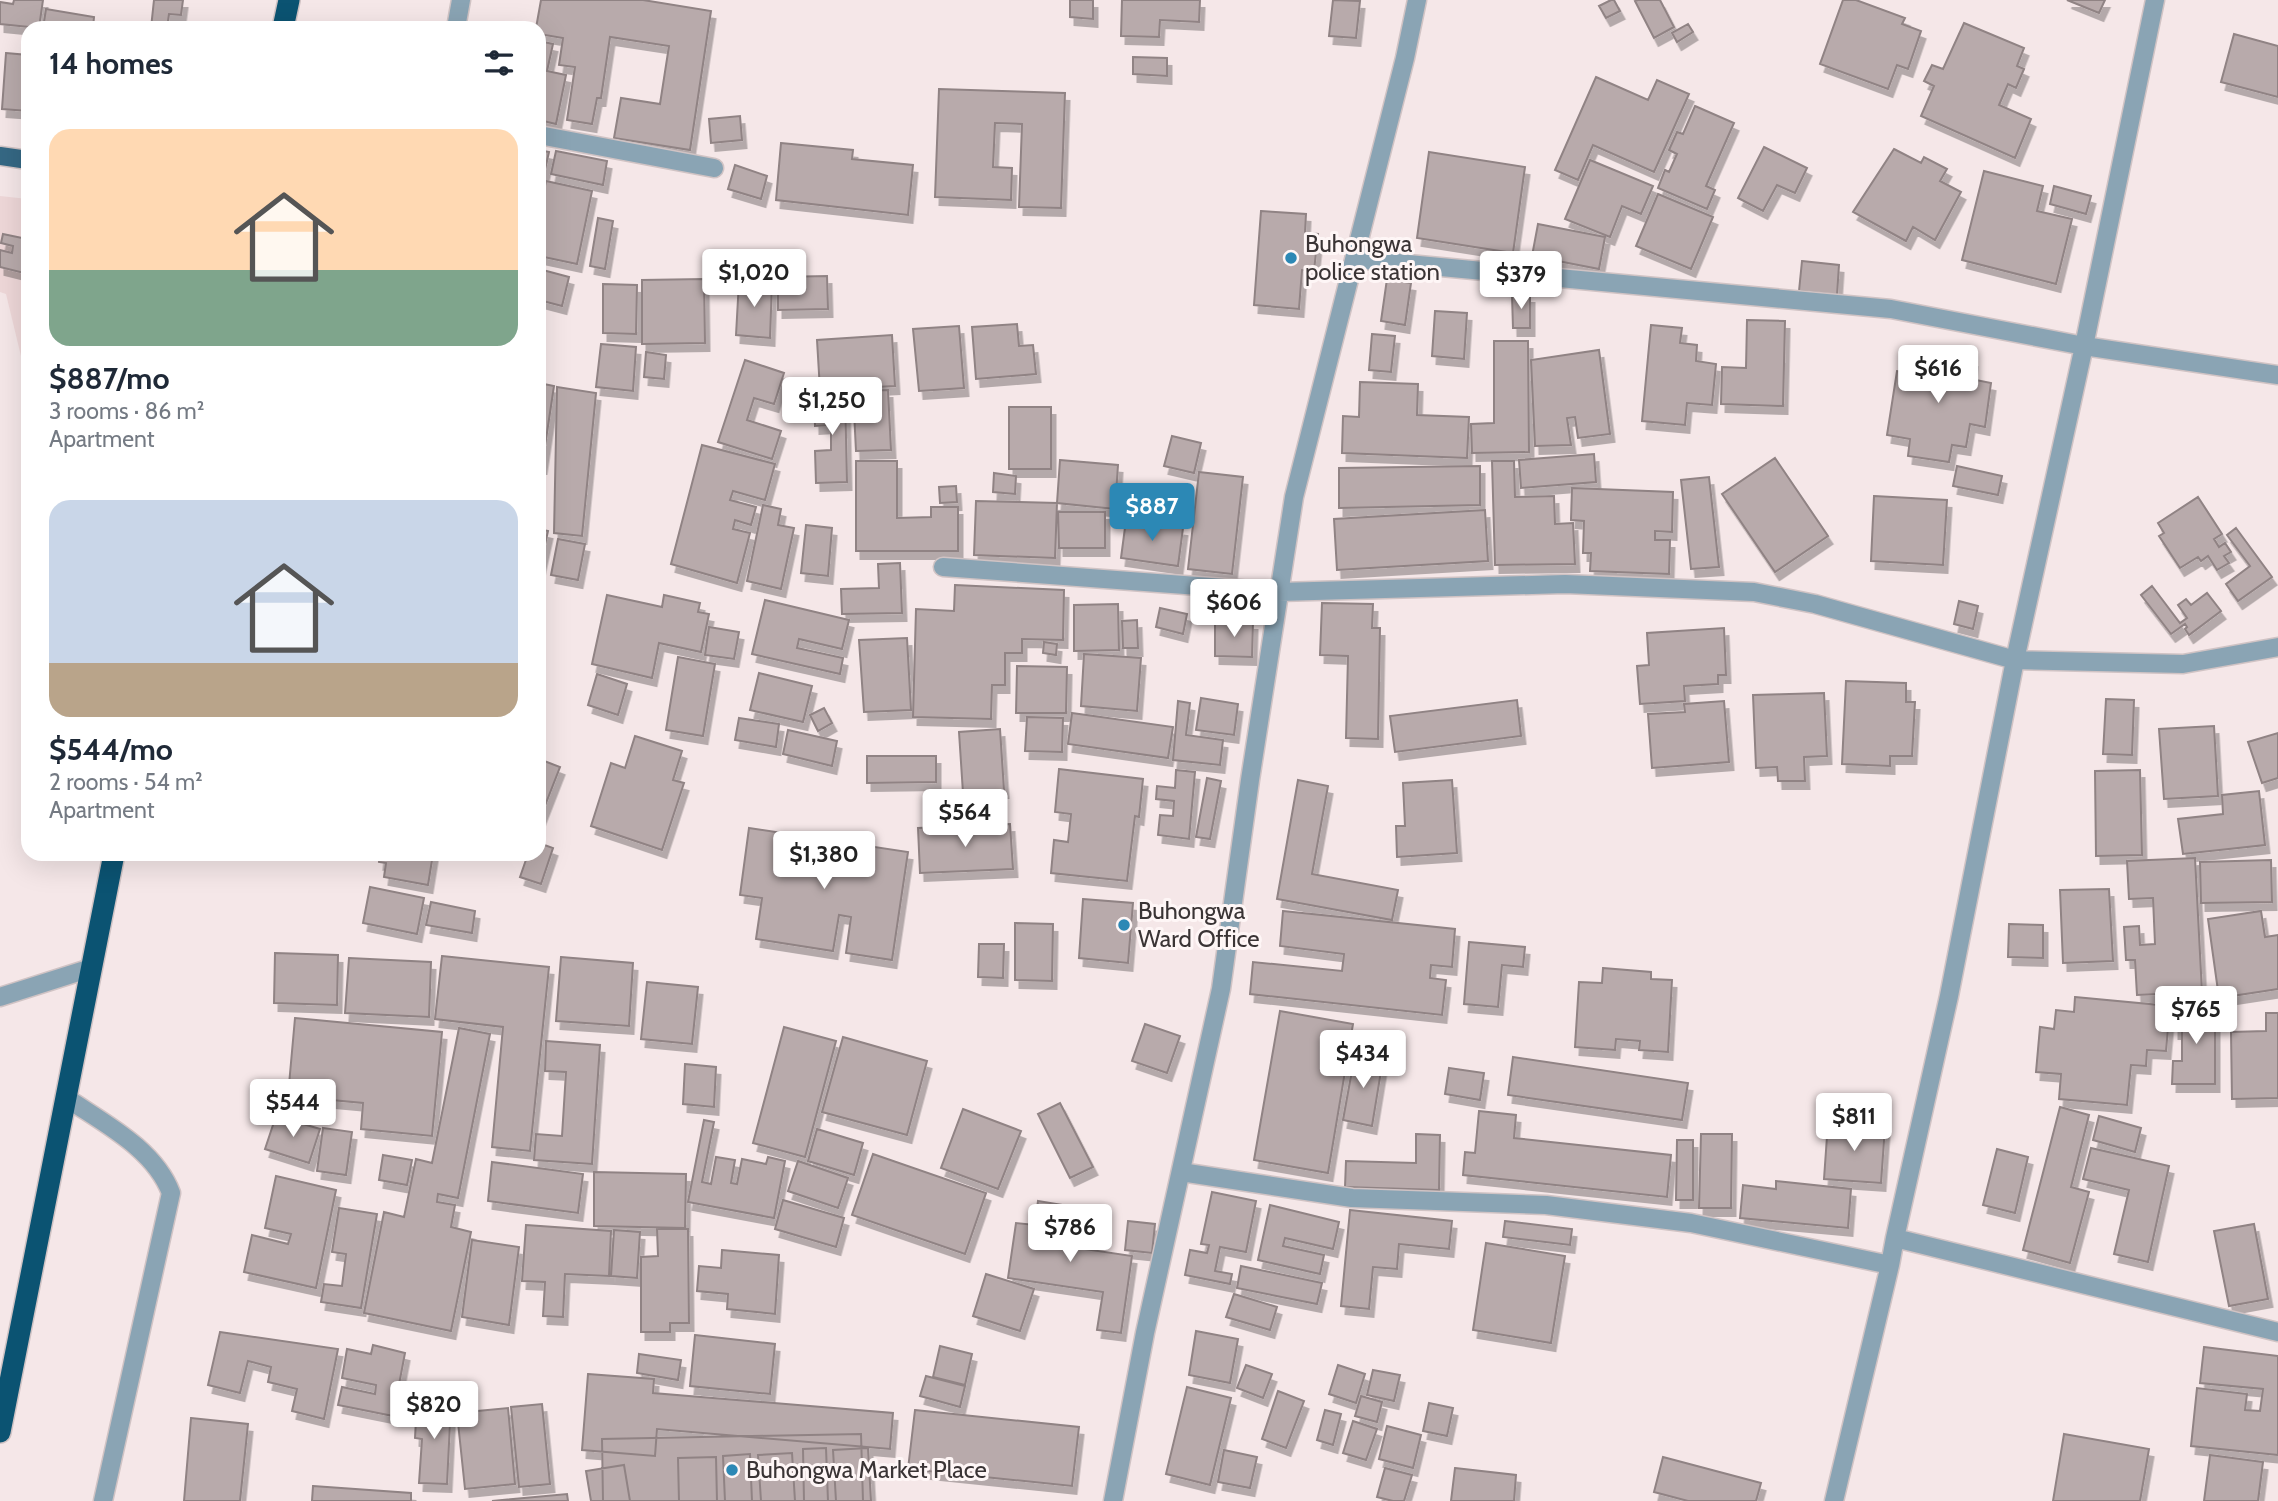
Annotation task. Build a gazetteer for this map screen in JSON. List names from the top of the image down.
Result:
{
  "places": ["Buhongwa police station", "Buhongwa Ward Office", "Buhongwa Market Place"],
  "page": {
    "heading": "14 homes",
    "list": [
      {
        "name": "$887/mo",
        "note": "3 rooms · 86 m² · Apartment"
      },
      {
        "name": "$544/mo",
        "note": "2 rooms · 54 m² · Apartment"
      }
    ],
    "price": [
      "$1,020",
      "$379",
      "$616",
      "$1,250",
      "$887",
      "$606",
      "$564",
      "$1,380",
      "$765",
      "$434",
      "$544",
      "$811",
      "$786",
      "$820"
    ]
  }
}
